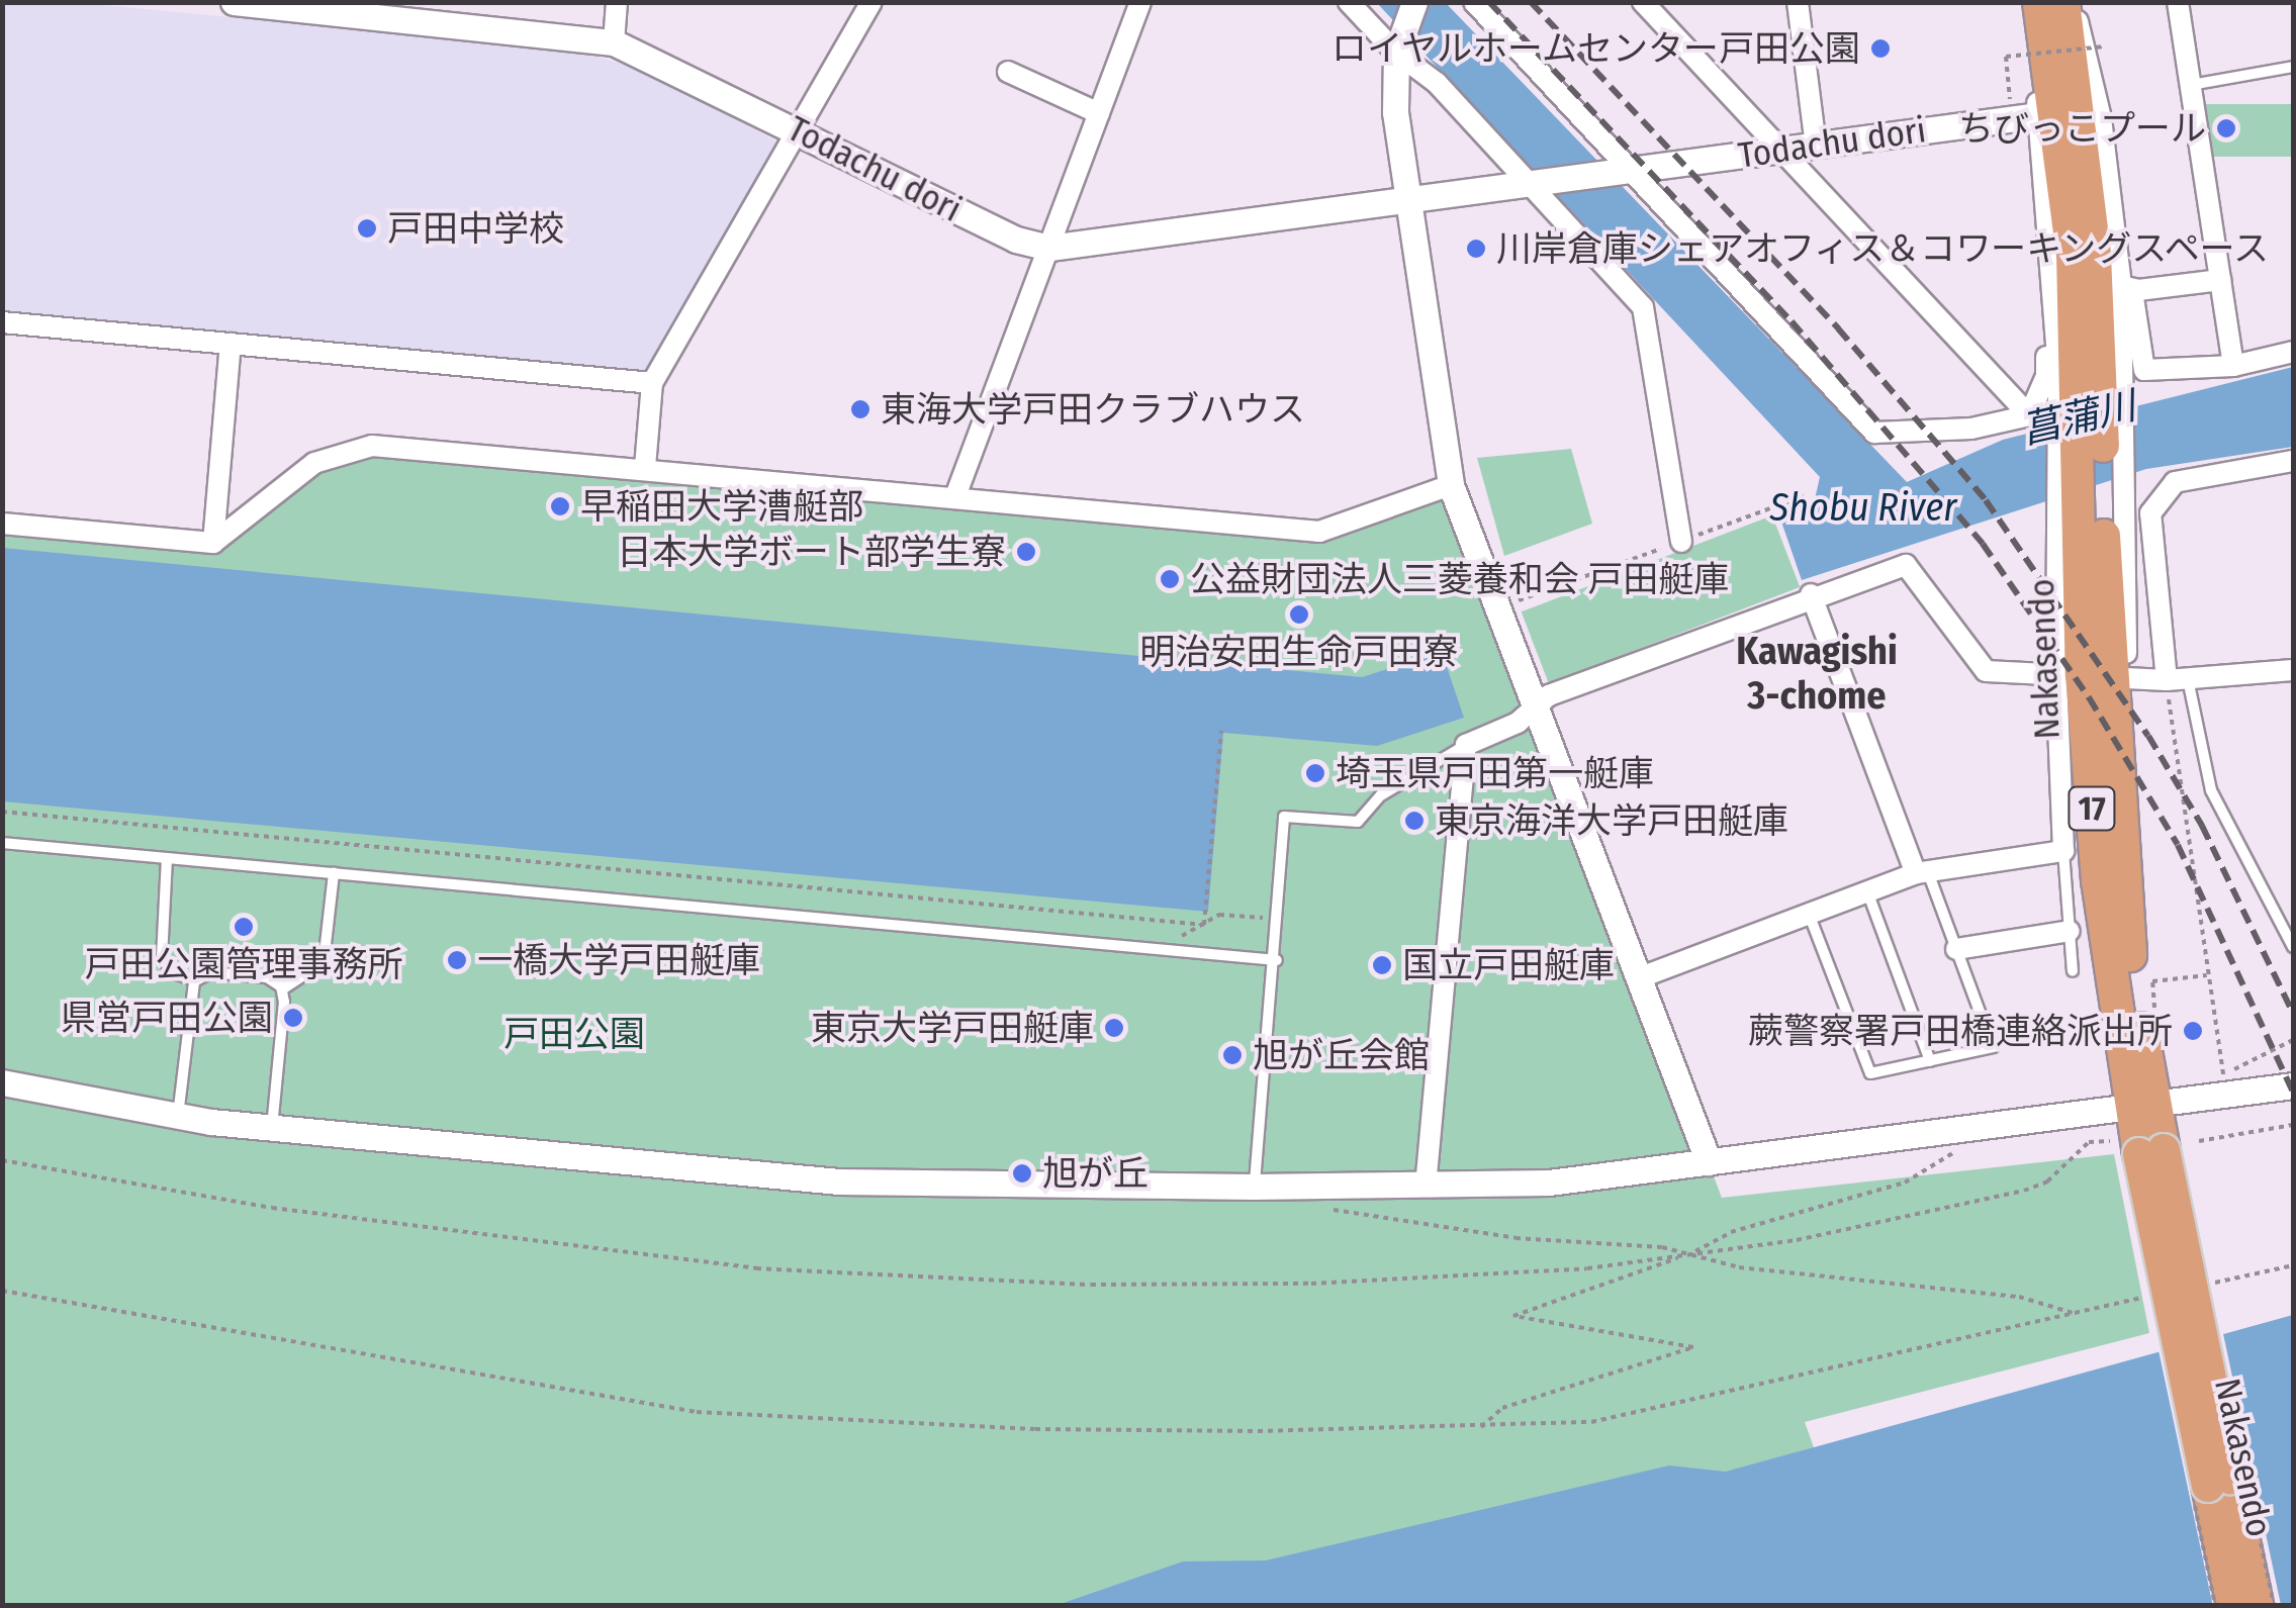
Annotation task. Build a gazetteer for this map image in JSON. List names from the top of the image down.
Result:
{
  "streets": {
    "highway": ["Nakasendo", "17"],
    "street": ["Todachu dori"]
  },
  "districts": ["Kawagishi 3-chome"],
  "water": ["菖蒲川", "Shobu River"],
  "parks": ["戸田公園"],
  "places": [
    "ロイヤルホームセンター戸田公園",
    "ちびっこプール",
    "戸田中学校",
    "川岸倉庫シェアオフィス＆コワーキングスペース",
    "東海大学戸田クラブハウス",
    "早稲田大学漕艇部",
    "日本大学ボート部学生寮",
    "公益財団法人三菱養和会 戸田艇庫",
    "明治安田生命戸田寮",
    "埼玉県戸田第一艇庫",
    "東京海洋大学戸田艇庫",
    "戸田公園管理事務所",
    "一橋大学戸田艇庫",
    "国立戸田艇庫",
    "県営戸田公園",
    "東京大学戸田艇庫",
    "蕨警察署戸田橋連絡派出所",
    "旭が丘会館",
    "旭が丘"
  ]
}
